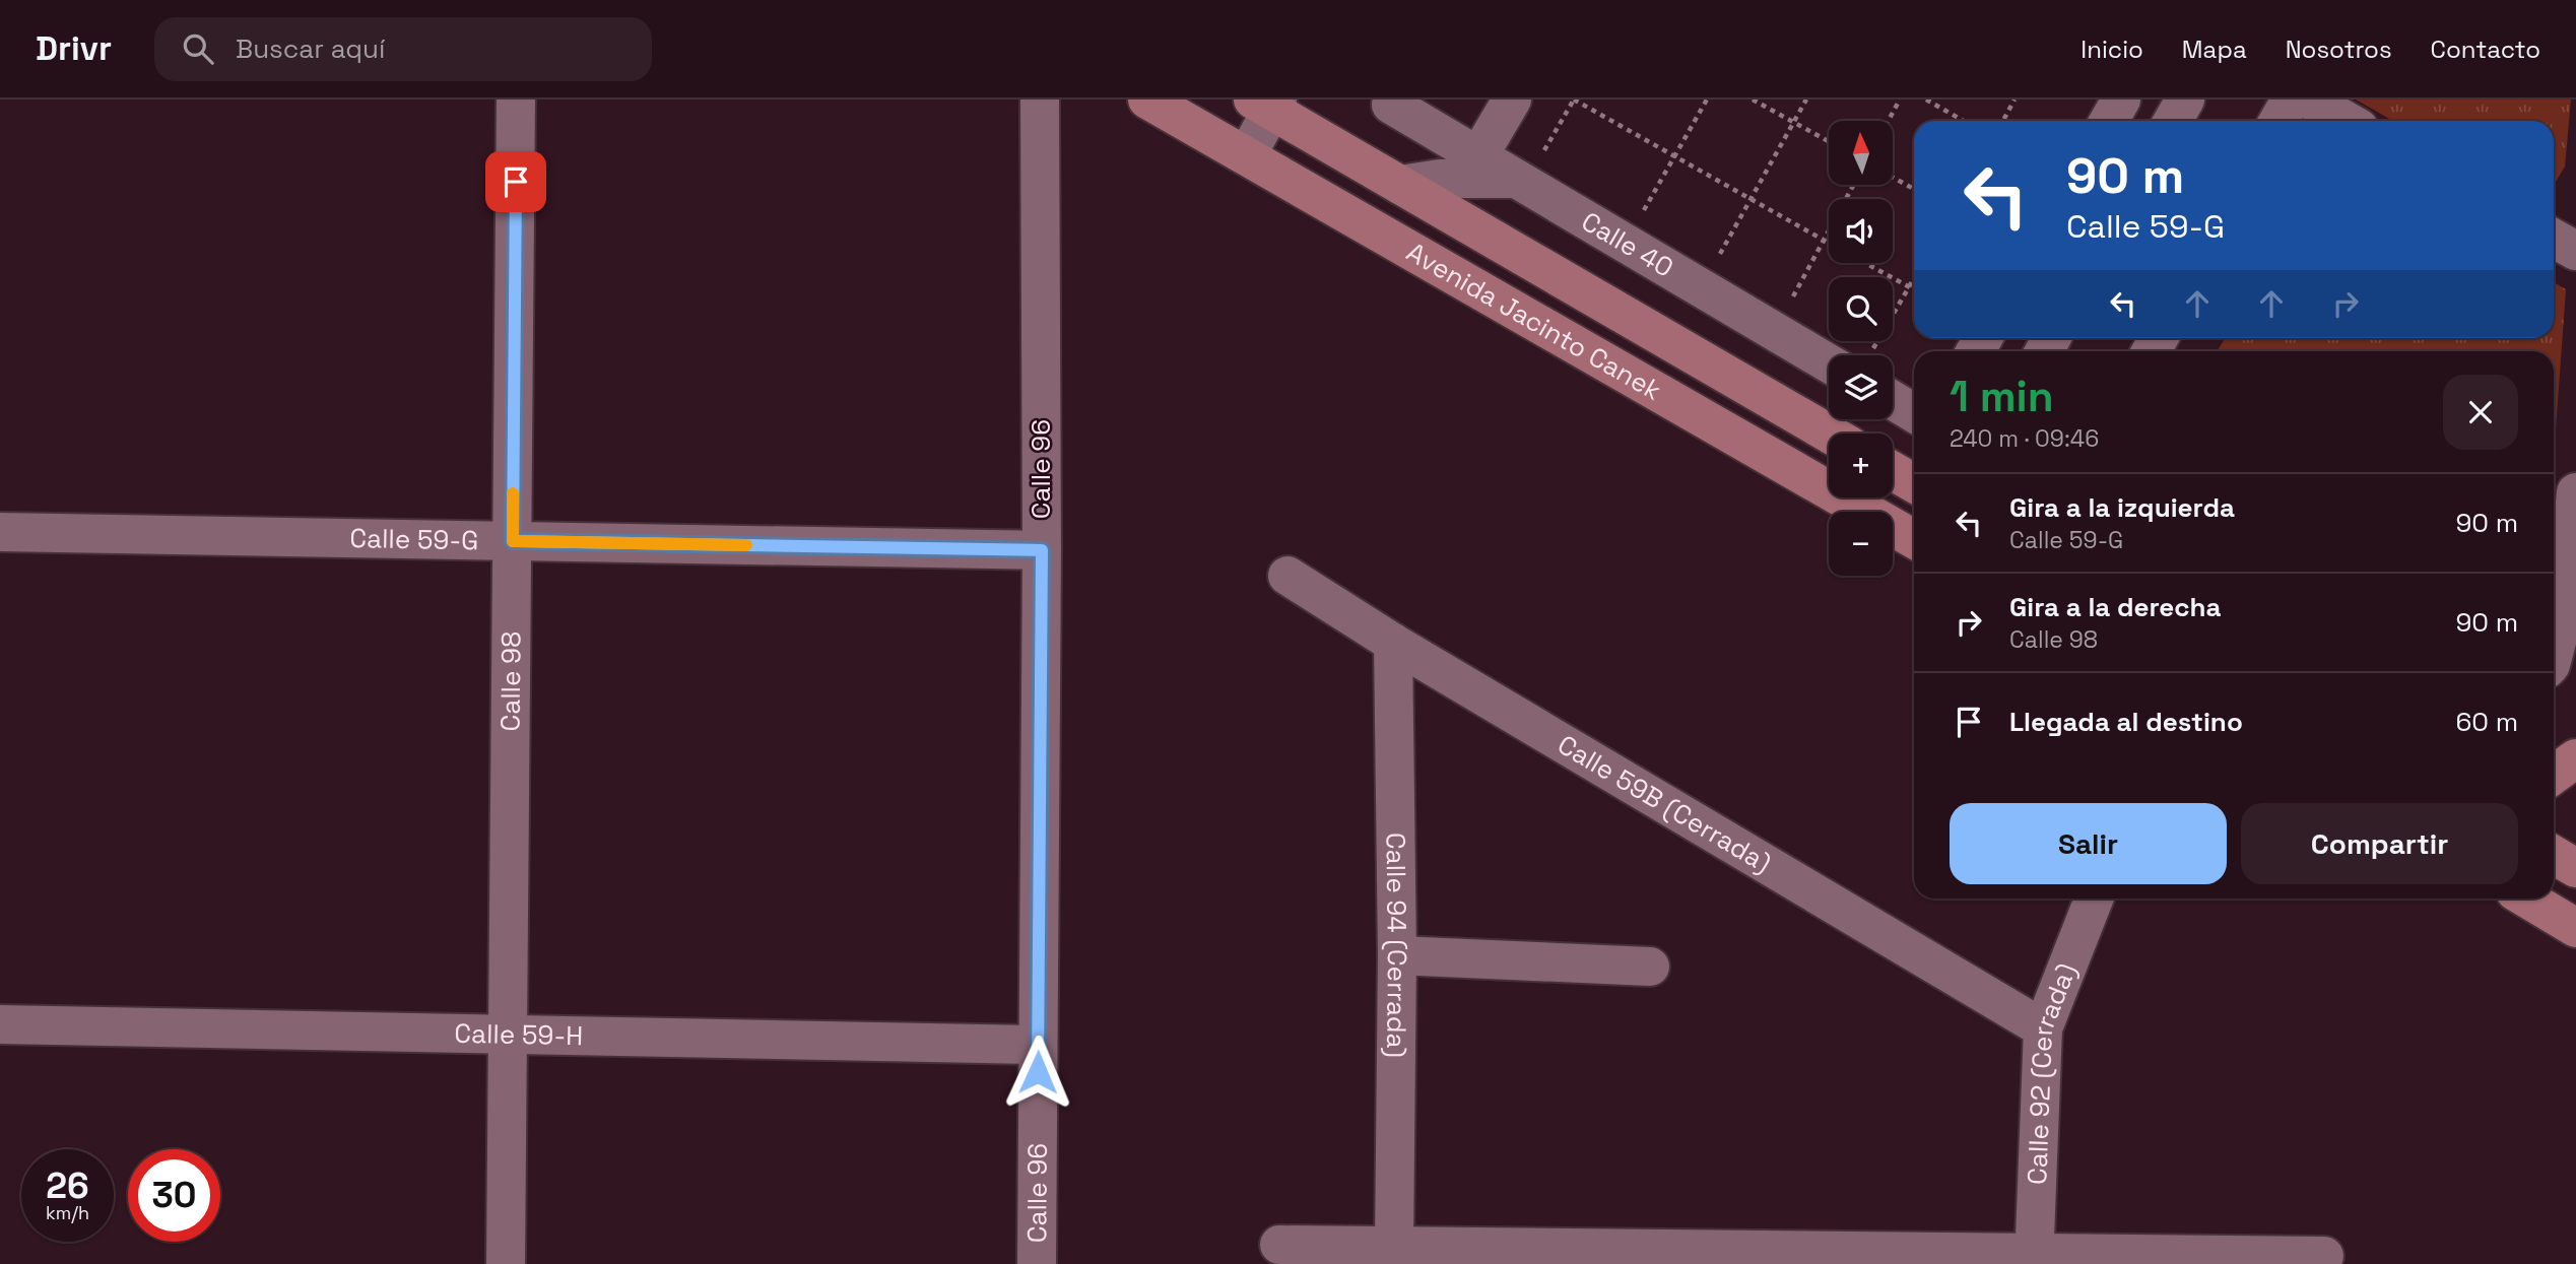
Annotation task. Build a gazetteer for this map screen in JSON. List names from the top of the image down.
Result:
{
  "streets": {
    "main road": ["Avenida Jacinto Canek"],
    "street": [
      "Calle 40",
      "Calle 96",
      "Calle 59-G",
      "Calle 98",
      "Calle 59B (Cerrada)",
      "Calle 94 (Cerrada)",
      "Calle 59-H",
      "Calle 92 (Cerrada)"
    ]
  },
  "crossings": [
    ["Calle 40", "Avenida Jacinto Canek"],
    ["Calle 96", "Calle 59-G"],
    ["Calle 96", "Calle 59-H"],
    ["Calle 59-G", "Calle 98"],
    ["Calle 98", "Calle 59-H"],
    ["Calle 59B (Cerrada)", "Calle 94 (Cerrada)"],
    ["Calle 59B (Cerrada)", "Calle 92 (Cerrada)"]
  ],
  "north": "top",
  "page": {
    "header": "Drivr",
    "search": "Buscar aquí",
    "nav": [
      "Inicio",
      "Mapa",
      "Nosotros",
      "Contacto"
    ],
    "map_buttons": ["+", "−"],
    "turn": ["90 m", "Calle 59-G"],
    "heading": ["1 min", "240 m · 09:46"],
    "list": [
      {
        "name": "Gira a la izquierda",
        "note": "Calle 59-G",
        "value": "90 m"
      },
      {
        "name": "Gira a la derecha",
        "note": "Calle 98",
        "value": "90 m"
      },
      {
        "name": "Llegada al destino",
        "value": "60 m"
      }
    ],
    "buttons": ["Salir", "Compartir"],
    "speed": "26 km/h",
    "limit": "30"
  }
}
